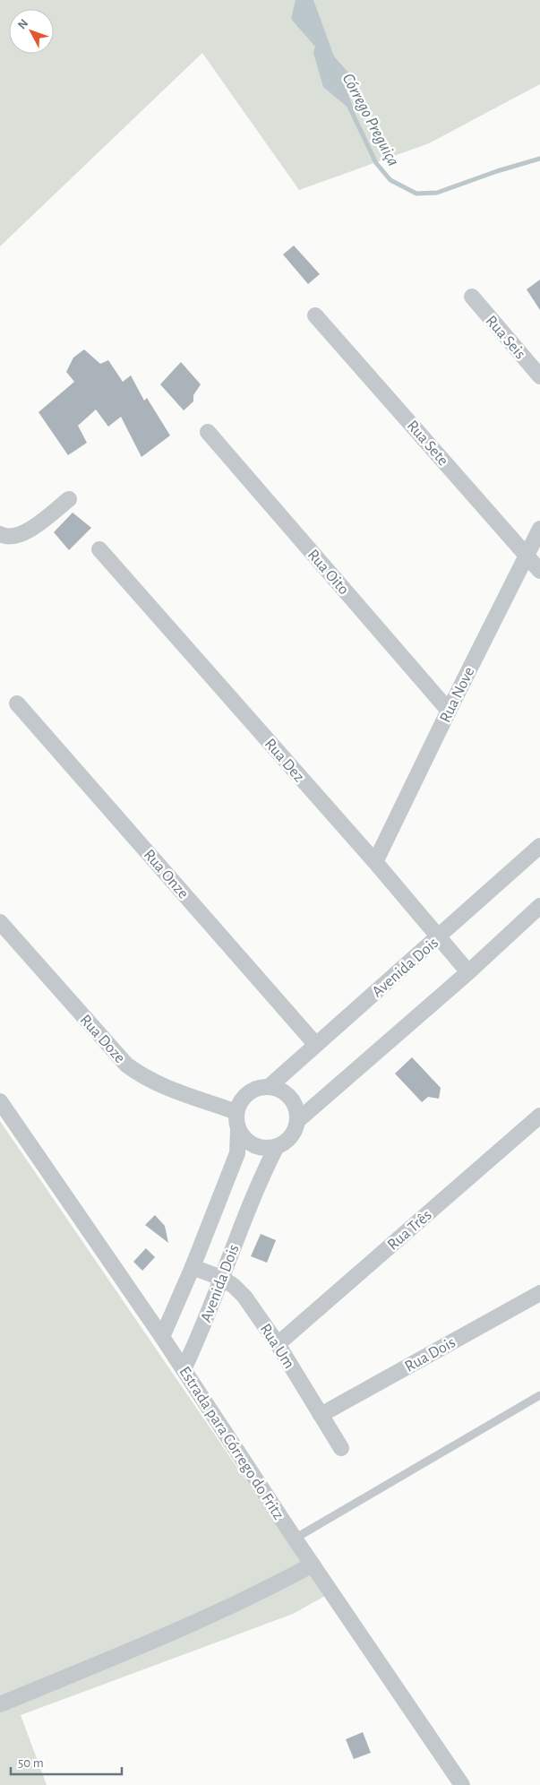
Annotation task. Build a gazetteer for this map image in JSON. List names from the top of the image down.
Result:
{
  "streets": {
    "street": [
      "Rua Seis",
      "Rua Sete",
      "Rua Oito",
      "Rua Nove",
      "Rua Dez",
      "Rua Onze",
      "Avenida Dois",
      "Rua Doze",
      "Rua Três",
      "Rua Um",
      "Rua Dois",
      "Estrada para Córrego do Fritz"
    ]
  },
  "crossings": [
    ["Rua Sete", "Rua Nove"],
    ["Rua Oito", "Rua Nove"],
    ["Rua Nove", "Rua Dez"],
    ["Rua Dez", "Avenida Dois"],
    ["Rua Onze", "Avenida Dois"],
    ["Avenida Dois", "Rua Doze"],
    ["Avenida Dois", "Rua Um"],
    ["Avenida Dois", "Estrada para Córrego do Fritz"],
    ["Rua Três", "Rua Um"],
    ["Rua Um", "Rua Dois"]
  ],
  "water": ["Córrego Preguiça"],
  "scale_bar": "50 m",
  "north": "top left"
}
